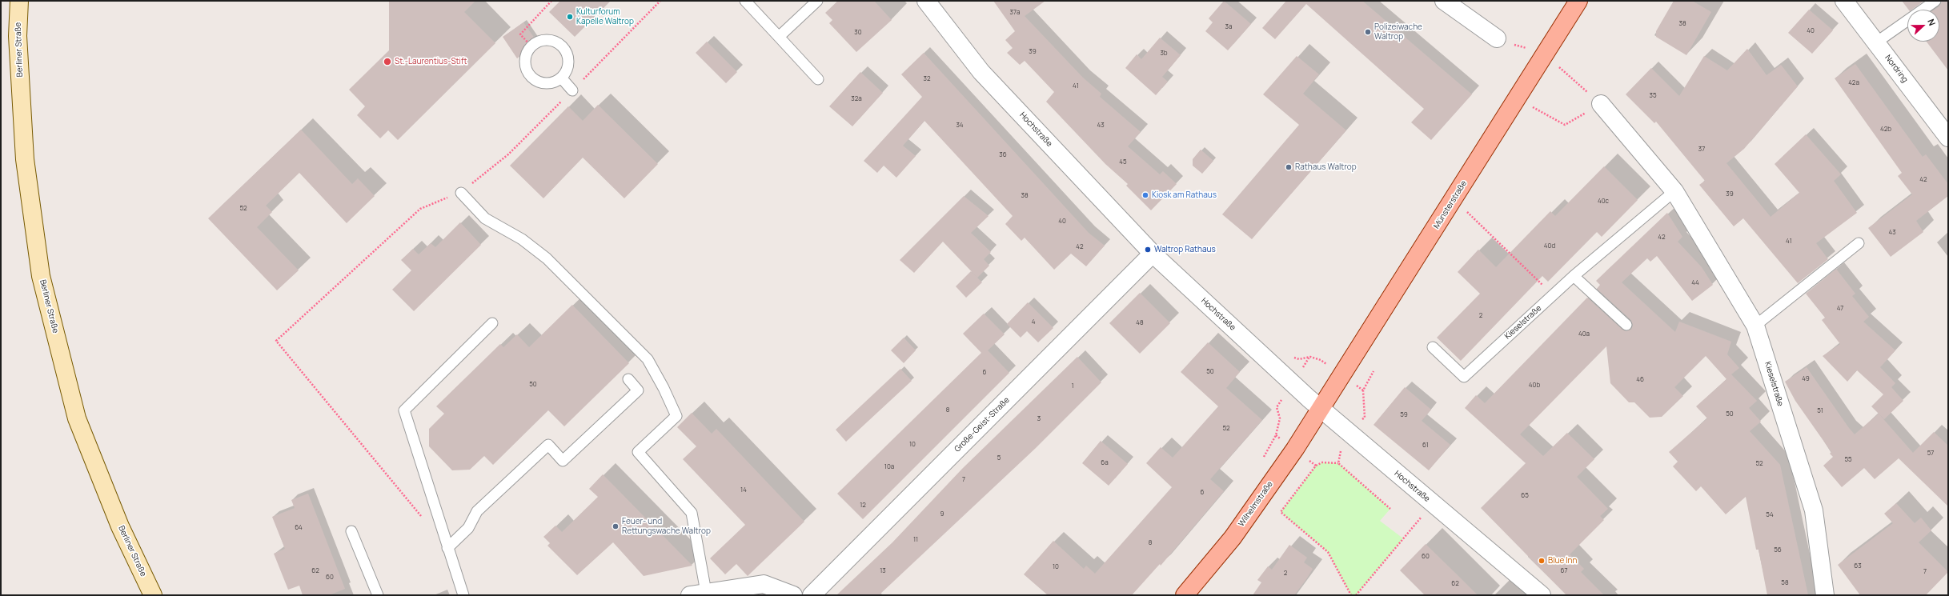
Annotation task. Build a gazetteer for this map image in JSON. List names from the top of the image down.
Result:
{
  "streets": {
    "main road": ["Berliner Straße", "Münsterstraße", "Wilhelmstraße"],
    "street": [
      "Nordring",
      "Hochstraße",
      "Kieselstraße",
      "Große-Geist-Straße"
    ]
  },
  "crossings": [
    ["Hochstraße", "Münsterstraße"],
    ["Hochstraße", "Große-Geist-Straße"],
    ["Hochstraße", "Wilhelmstraße"],
    ["Münsterstraße", "Wilhelmstraße"]
  ],
  "places": [
    "Kulturforum Kapelle Waltrop",
    "Polizeiwache Waltrop",
    "St.-Laurentius-Stift",
    "Rathaus Waltrop",
    "Kiosk am Rathaus",
    "Waltrop Rathaus",
    "Feuer- und Rettungswache Waltrop",
    "Blue Inn"
  ],
  "house_numbers": [
    "37a",
    "38",
    "3a",
    "40",
    "30",
    "39",
    "3b",
    "32",
    "42a",
    "41",
    "35",
    "32a",
    "34",
    "43",
    "42b",
    "37",
    "36",
    "45",
    "42",
    "39",
    "38",
    "40c",
    "52",
    "40",
    "43",
    "42",
    "41",
    "40d",
    "42",
    "44",
    "47",
    "2",
    "4",
    "48",
    "40a",
    "50",
    "6",
    "49",
    "46",
    "50",
    "40b",
    "1",
    "8",
    "51",
    "50",
    "59",
    "3",
    "52",
    "10",
    "61",
    "57",
    "5",
    "55",
    "6a",
    "52",
    "10a",
    "7",
    "14",
    "6",
    "65",
    "12",
    "9",
    "54",
    "64",
    "11",
    "8",
    "56",
    "60",
    "63",
    "10",
    "62",
    "13",
    "67",
    "7",
    "2",
    "60",
    "58",
    "62"
  ],
  "north": "right"
}
